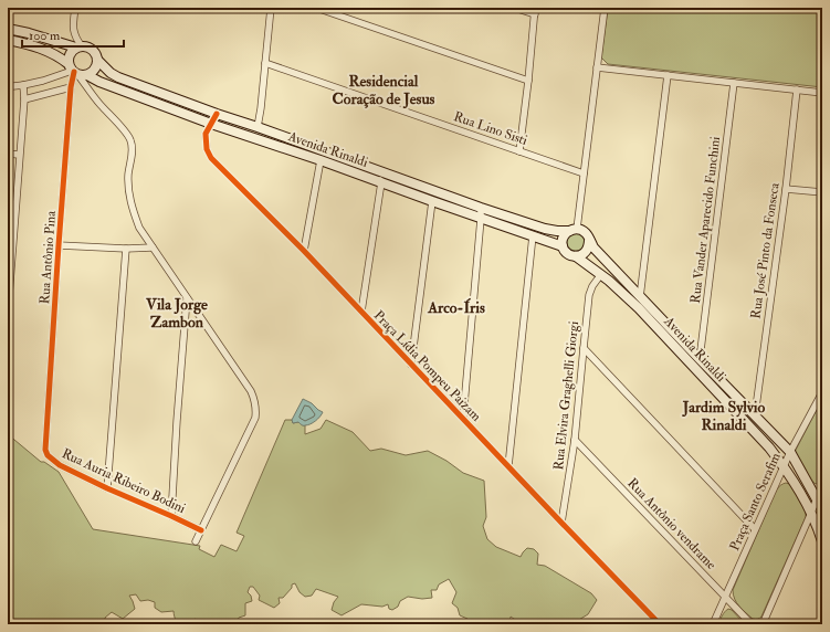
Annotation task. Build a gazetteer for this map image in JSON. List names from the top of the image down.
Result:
{
  "streets": {
    "main road": ["Avenida Rinaldi"],
    "street": [
      "Rua Lino Sisti",
      "Rua Vander Aparecido Funchini",
      "Rua José Pinto da Fonseca",
      "Rua Antônio Pina",
      "Praça Lídia Pompeu Paizam",
      "Rua Elvira Graghelli Giorgi",
      "Rua Auria Ribeiro Bodini",
      "Praça Santo Serafim",
      "Rua Antônio vendrame"
    ]
  },
  "crossings": [
    ["Avenida Rinaldi", "Rua Vander Aparecido Funchini"],
    ["Avenida Rinaldi", "Rua José Pinto da Fonseca"],
    ["Avenida Rinaldi", "Rua Antônio Pina"],
    ["Avenida Rinaldi", "Praça Lídia Pompeu Paizam"],
    ["Avenida Rinaldi", "Rua Elvira Graghelli Giorgi"],
    ["Avenida Rinaldi", "Praça Santo Serafim"],
    ["Rua Antônio Pina", "Rua Auria Ribeiro Bodini"],
    ["Praça Lídia Pompeu Paizam", "Rua Elvira Graghelli Giorgi"],
    ["Rua Elvira Graghelli Giorgi", "Rua Antônio vendrame"],
    ["Praça Santo Serafim", "Rua Antônio vendrame"]
  ],
  "districts": [
    "Residencial Coração de Jesus",
    "Vila Jorge Zambon",
    "Arco-Íris",
    "Jardim Sylvio Rinaldi"
  ],
  "scale_bar": "100 m"
}
